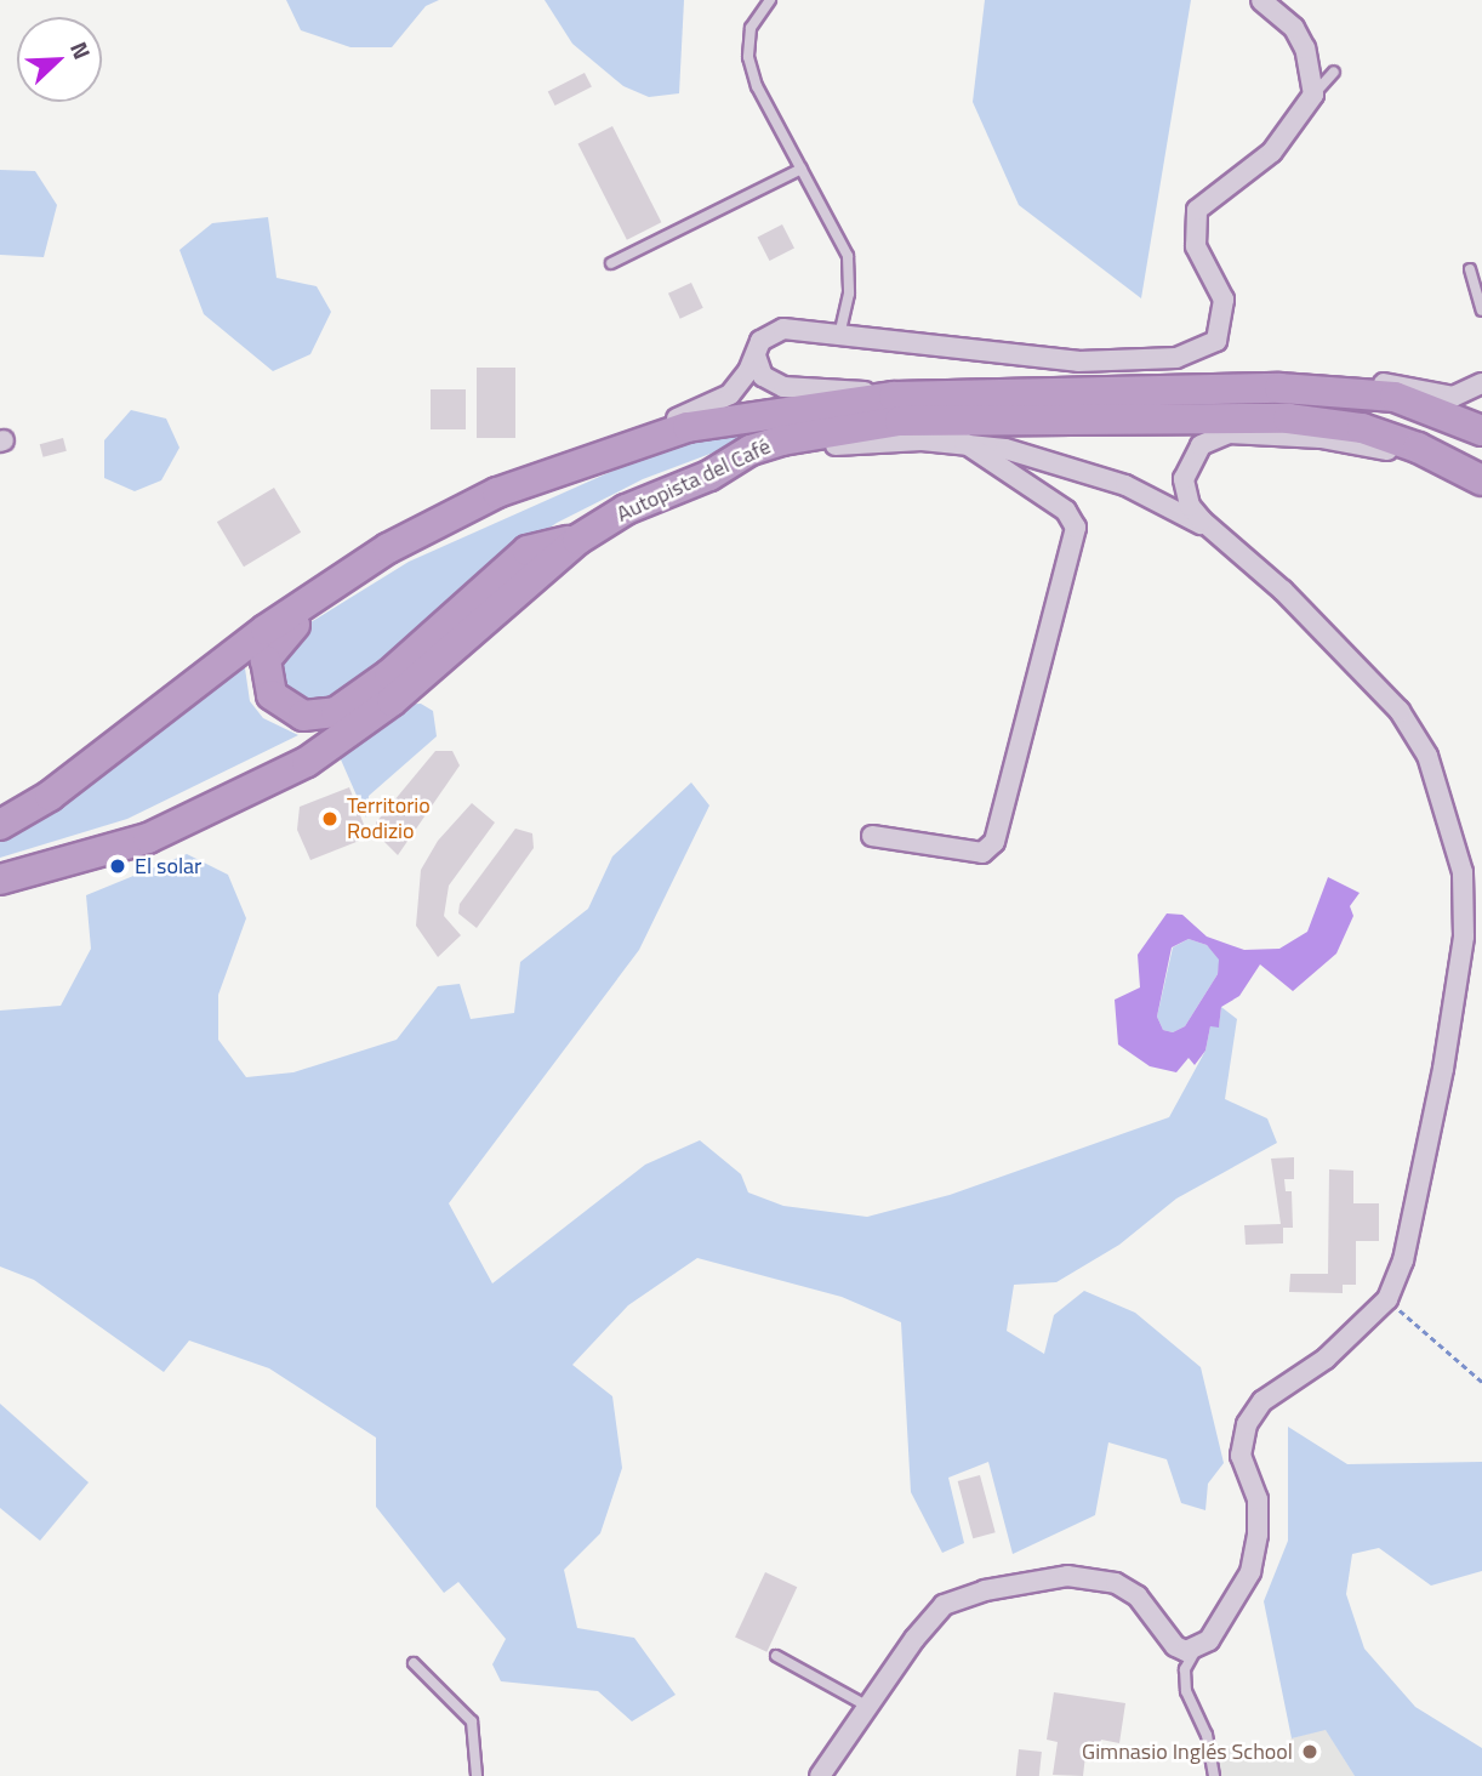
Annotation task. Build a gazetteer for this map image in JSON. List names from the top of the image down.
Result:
{
  "streets": {
    "highway": ["Autopista del Café"]
  },
  "places": ["Territorio Rodizio", "El solar", "Gimnasio Inglés School"],
  "north": "top right"
}
